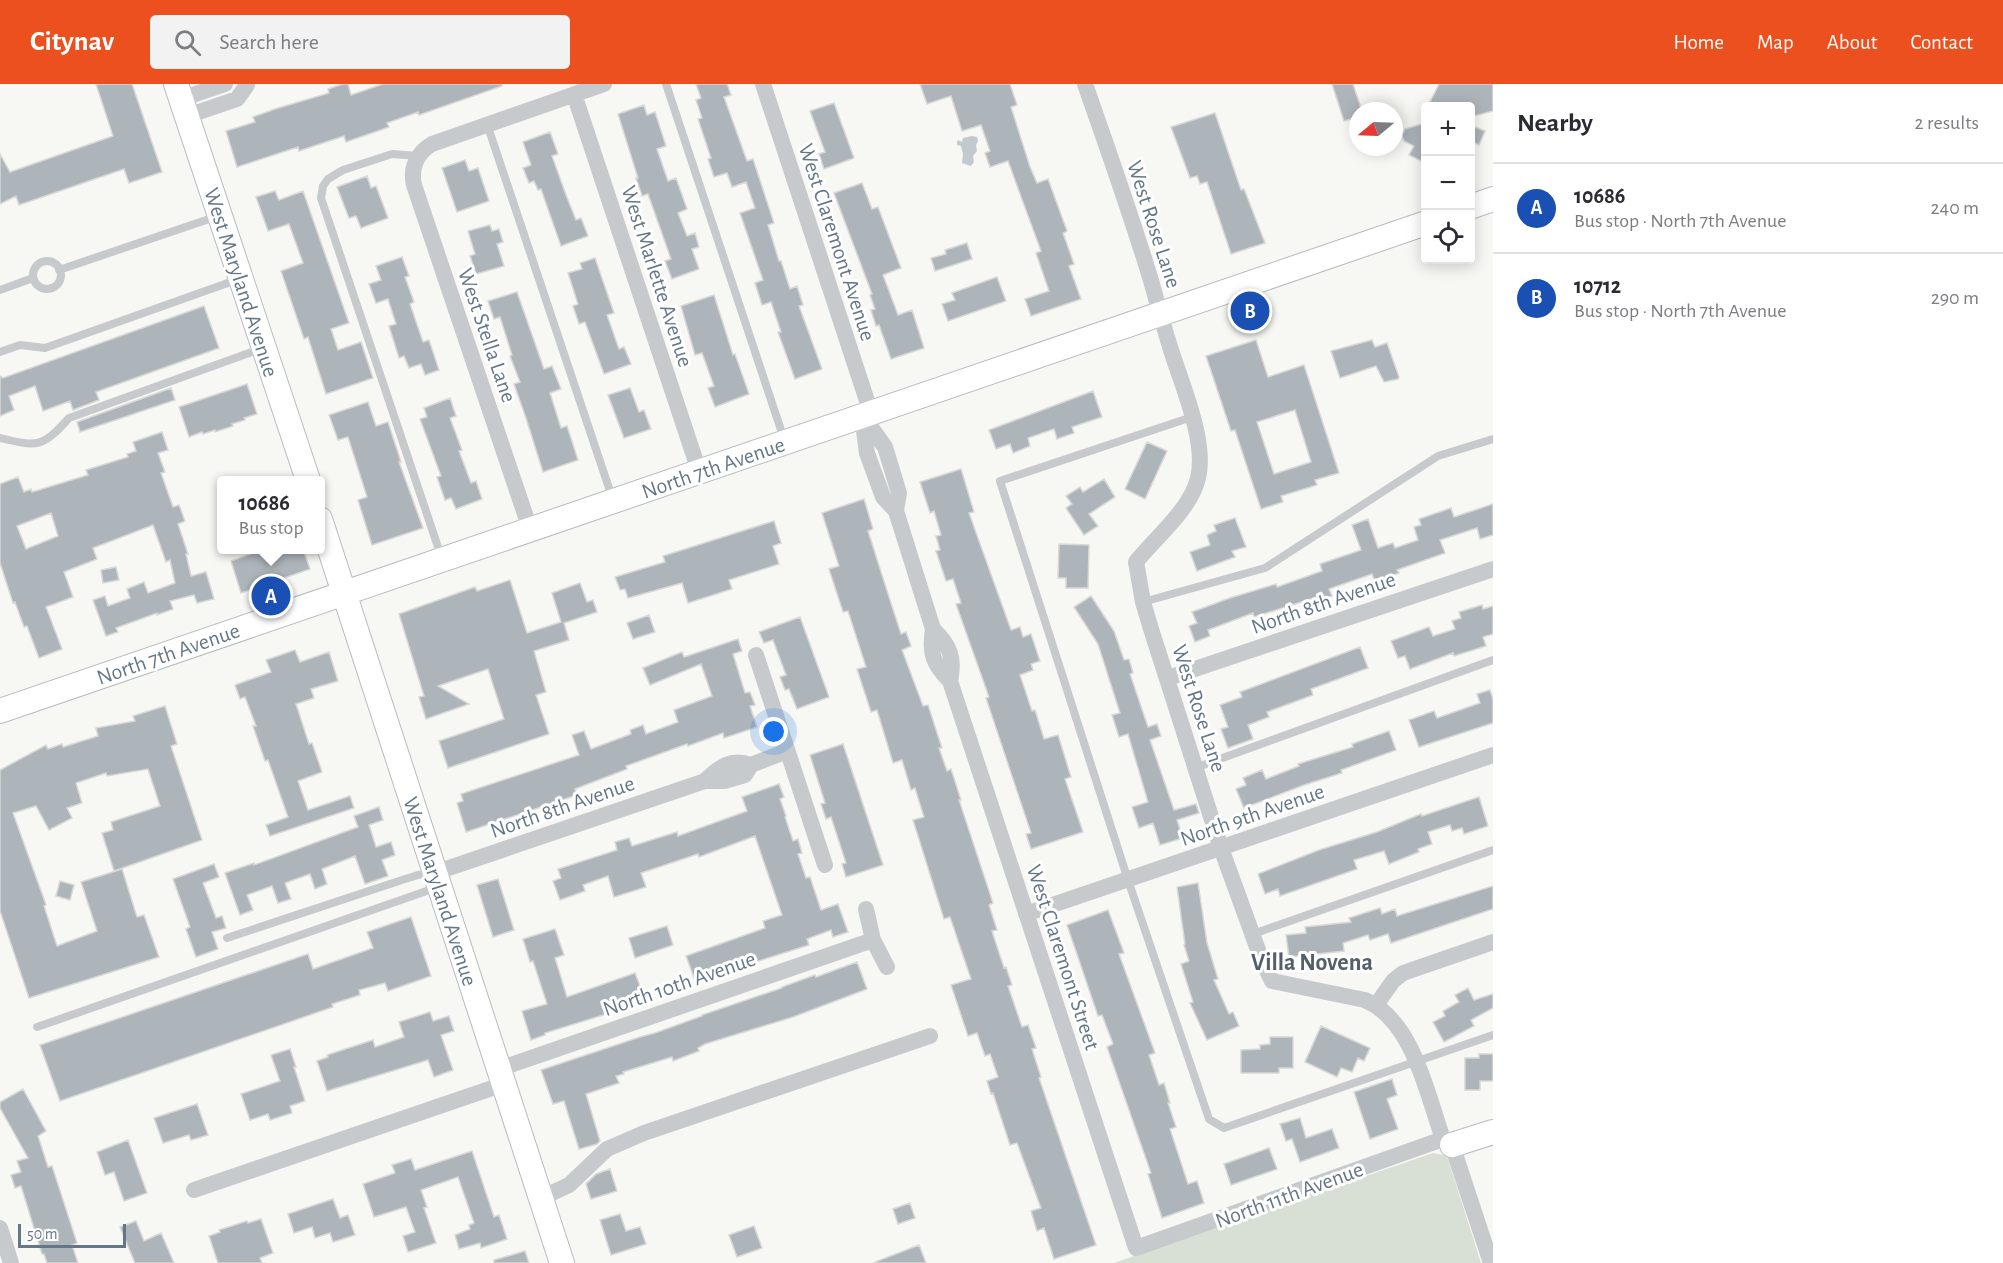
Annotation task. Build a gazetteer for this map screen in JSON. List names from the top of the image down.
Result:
{
  "streets": {
    "main road": ["West Maryland Avenue", "North 7th Avenue", "North 11th Avenue"],
    "street": [
      "West Rose Lane",
      "West Claremont Avenue",
      "West Marlette Avenue",
      "West Stella Lane",
      "North 8th Avenue",
      "North 9th Avenue",
      "West Claremont Street",
      "North 10th Avenue"
    ]
  },
  "crossings": [
    ["West Rose Lane", "North 7th Avenue"],
    ["West Rose Lane", "North 8th Avenue"],
    ["West Rose Lane", "North 9th Avenue"],
    ["West Rose Lane", "North 11th Avenue"],
    ["West Claremont Avenue", "North 7th Avenue"],
    ["West Claremont Avenue", "West Claremont Street"],
    ["West Marlette Avenue", "North 7th Avenue"],
    ["West Maryland Avenue", "North 7th Avenue"],
    ["West Maryland Avenue", "North 8th Avenue"],
    ["West Maryland Avenue", "North 10th Avenue"],
    ["West Stella Lane", "North 7th Avenue"],
    ["North 7th Avenue", "West Claremont Street"],
    ["North 9th Avenue", "West Claremont Street"],
    ["West Claremont Street", "North 11th Avenue"]
  ],
  "districts": ["Villa Novena"],
  "scale_bar": "50 m",
  "north": "left",
  "page": {
    "header": "Citynav",
    "search": "Search here",
    "nav": [
      "Home",
      "Map",
      "About",
      "Contact"
    ],
    "heading": ["Nearby", "2 results"],
    "map_buttons": ["+", "−"],
    "list": [
      {
        "mark": "A",
        "name": "10686",
        "note": "Bus stop · North 7th Avenue",
        "value": "240 m"
      },
      {
        "mark": "B",
        "name": "10712",
        "note": "Bus stop · North 7th Avenue",
        "value": "290 m"
      }
    ],
    "pins": ["B", "A"],
    "popup": ["10686", "Bus stop"],
    "scale": "50 m"
  }
}
